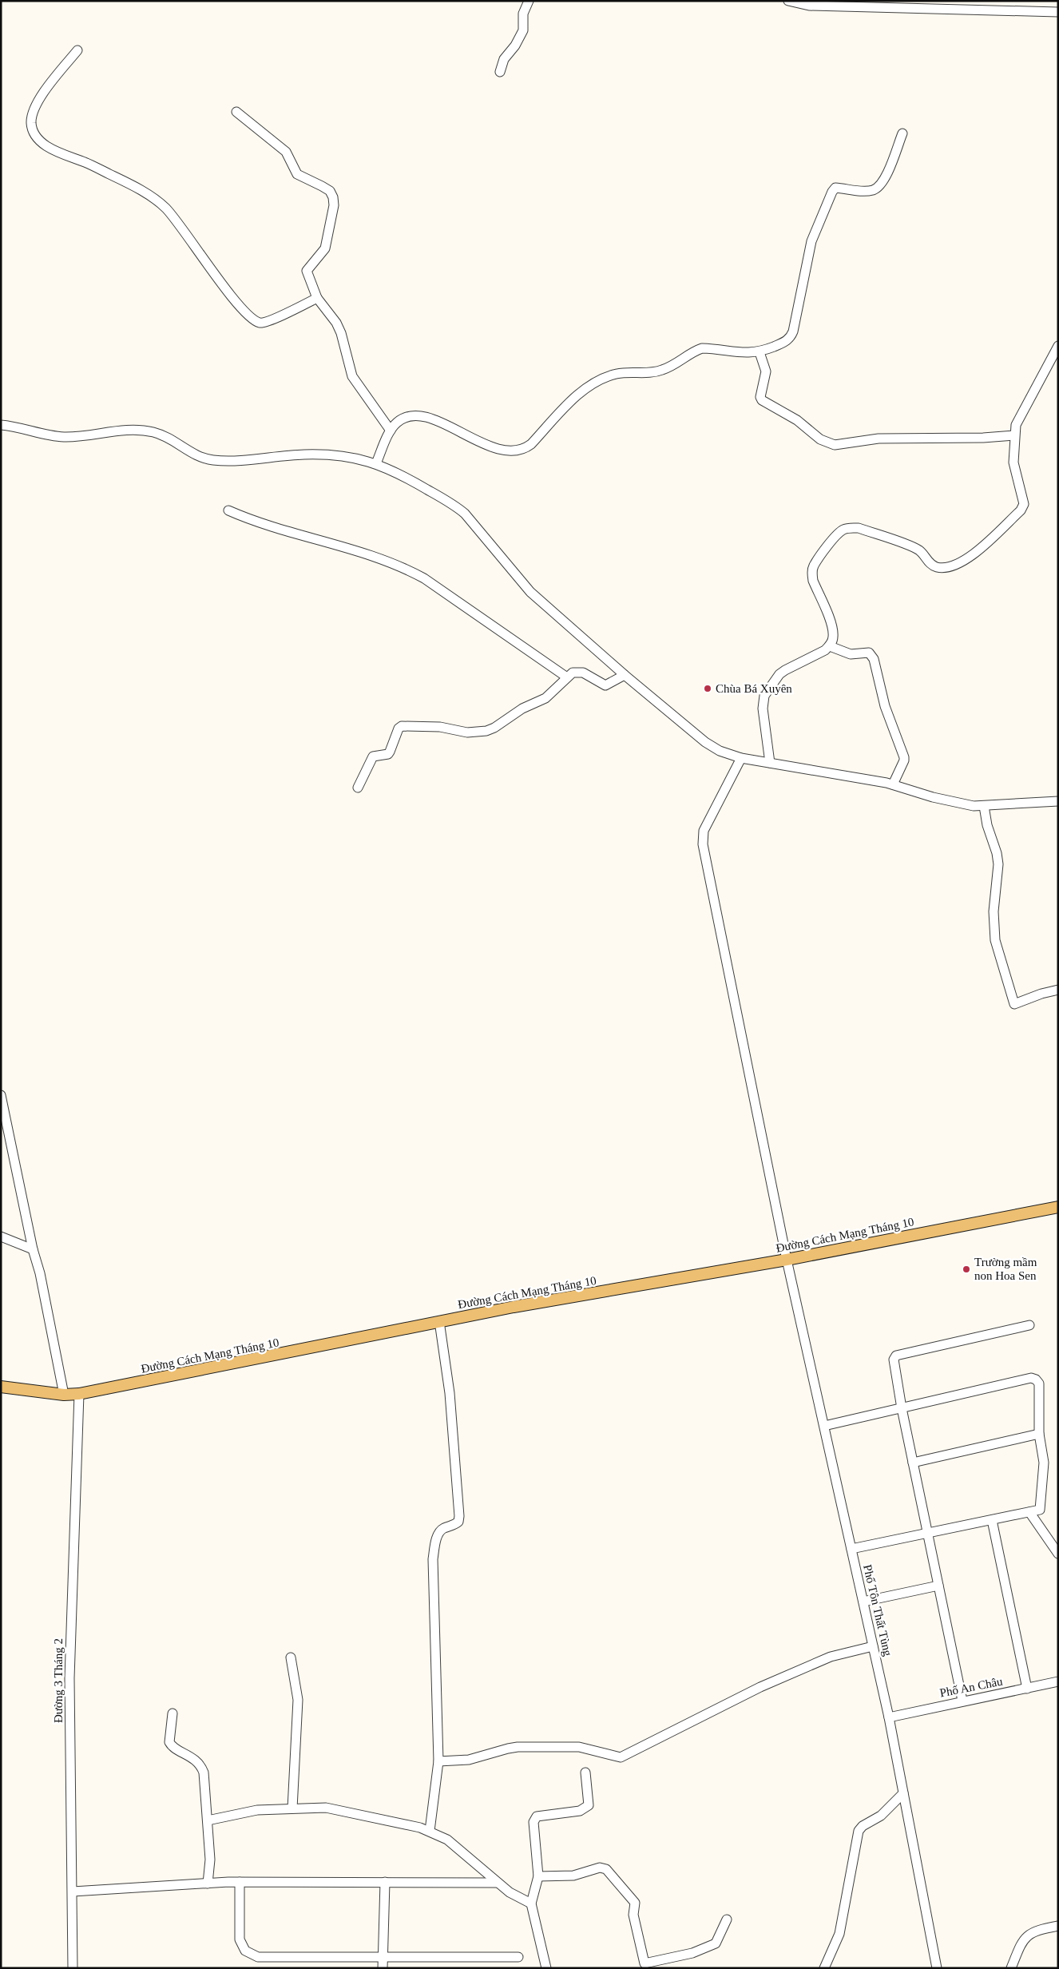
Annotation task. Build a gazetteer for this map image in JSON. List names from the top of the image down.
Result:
{
  "streets": {
    "main road": ["Đường Cách Mạng Tháng 10"],
    "street": ["Phố Tôn Thất Tùng", "Đường 3 Tháng 2", "Phố An Châu"]
  },
  "crossings": [
    ["Đường Cách Mạng Tháng 10", "Phố Tôn Thất Tùng"],
    ["Đường Cách Mạng Tháng 10", "Đường 3 Tháng 2"],
    ["Phố Tôn Thất Tùng", "Phố An Châu"]
  ],
  "places": ["Chùa Bá Xuyên", "Trường mầm non Hoa Sen"]
}
